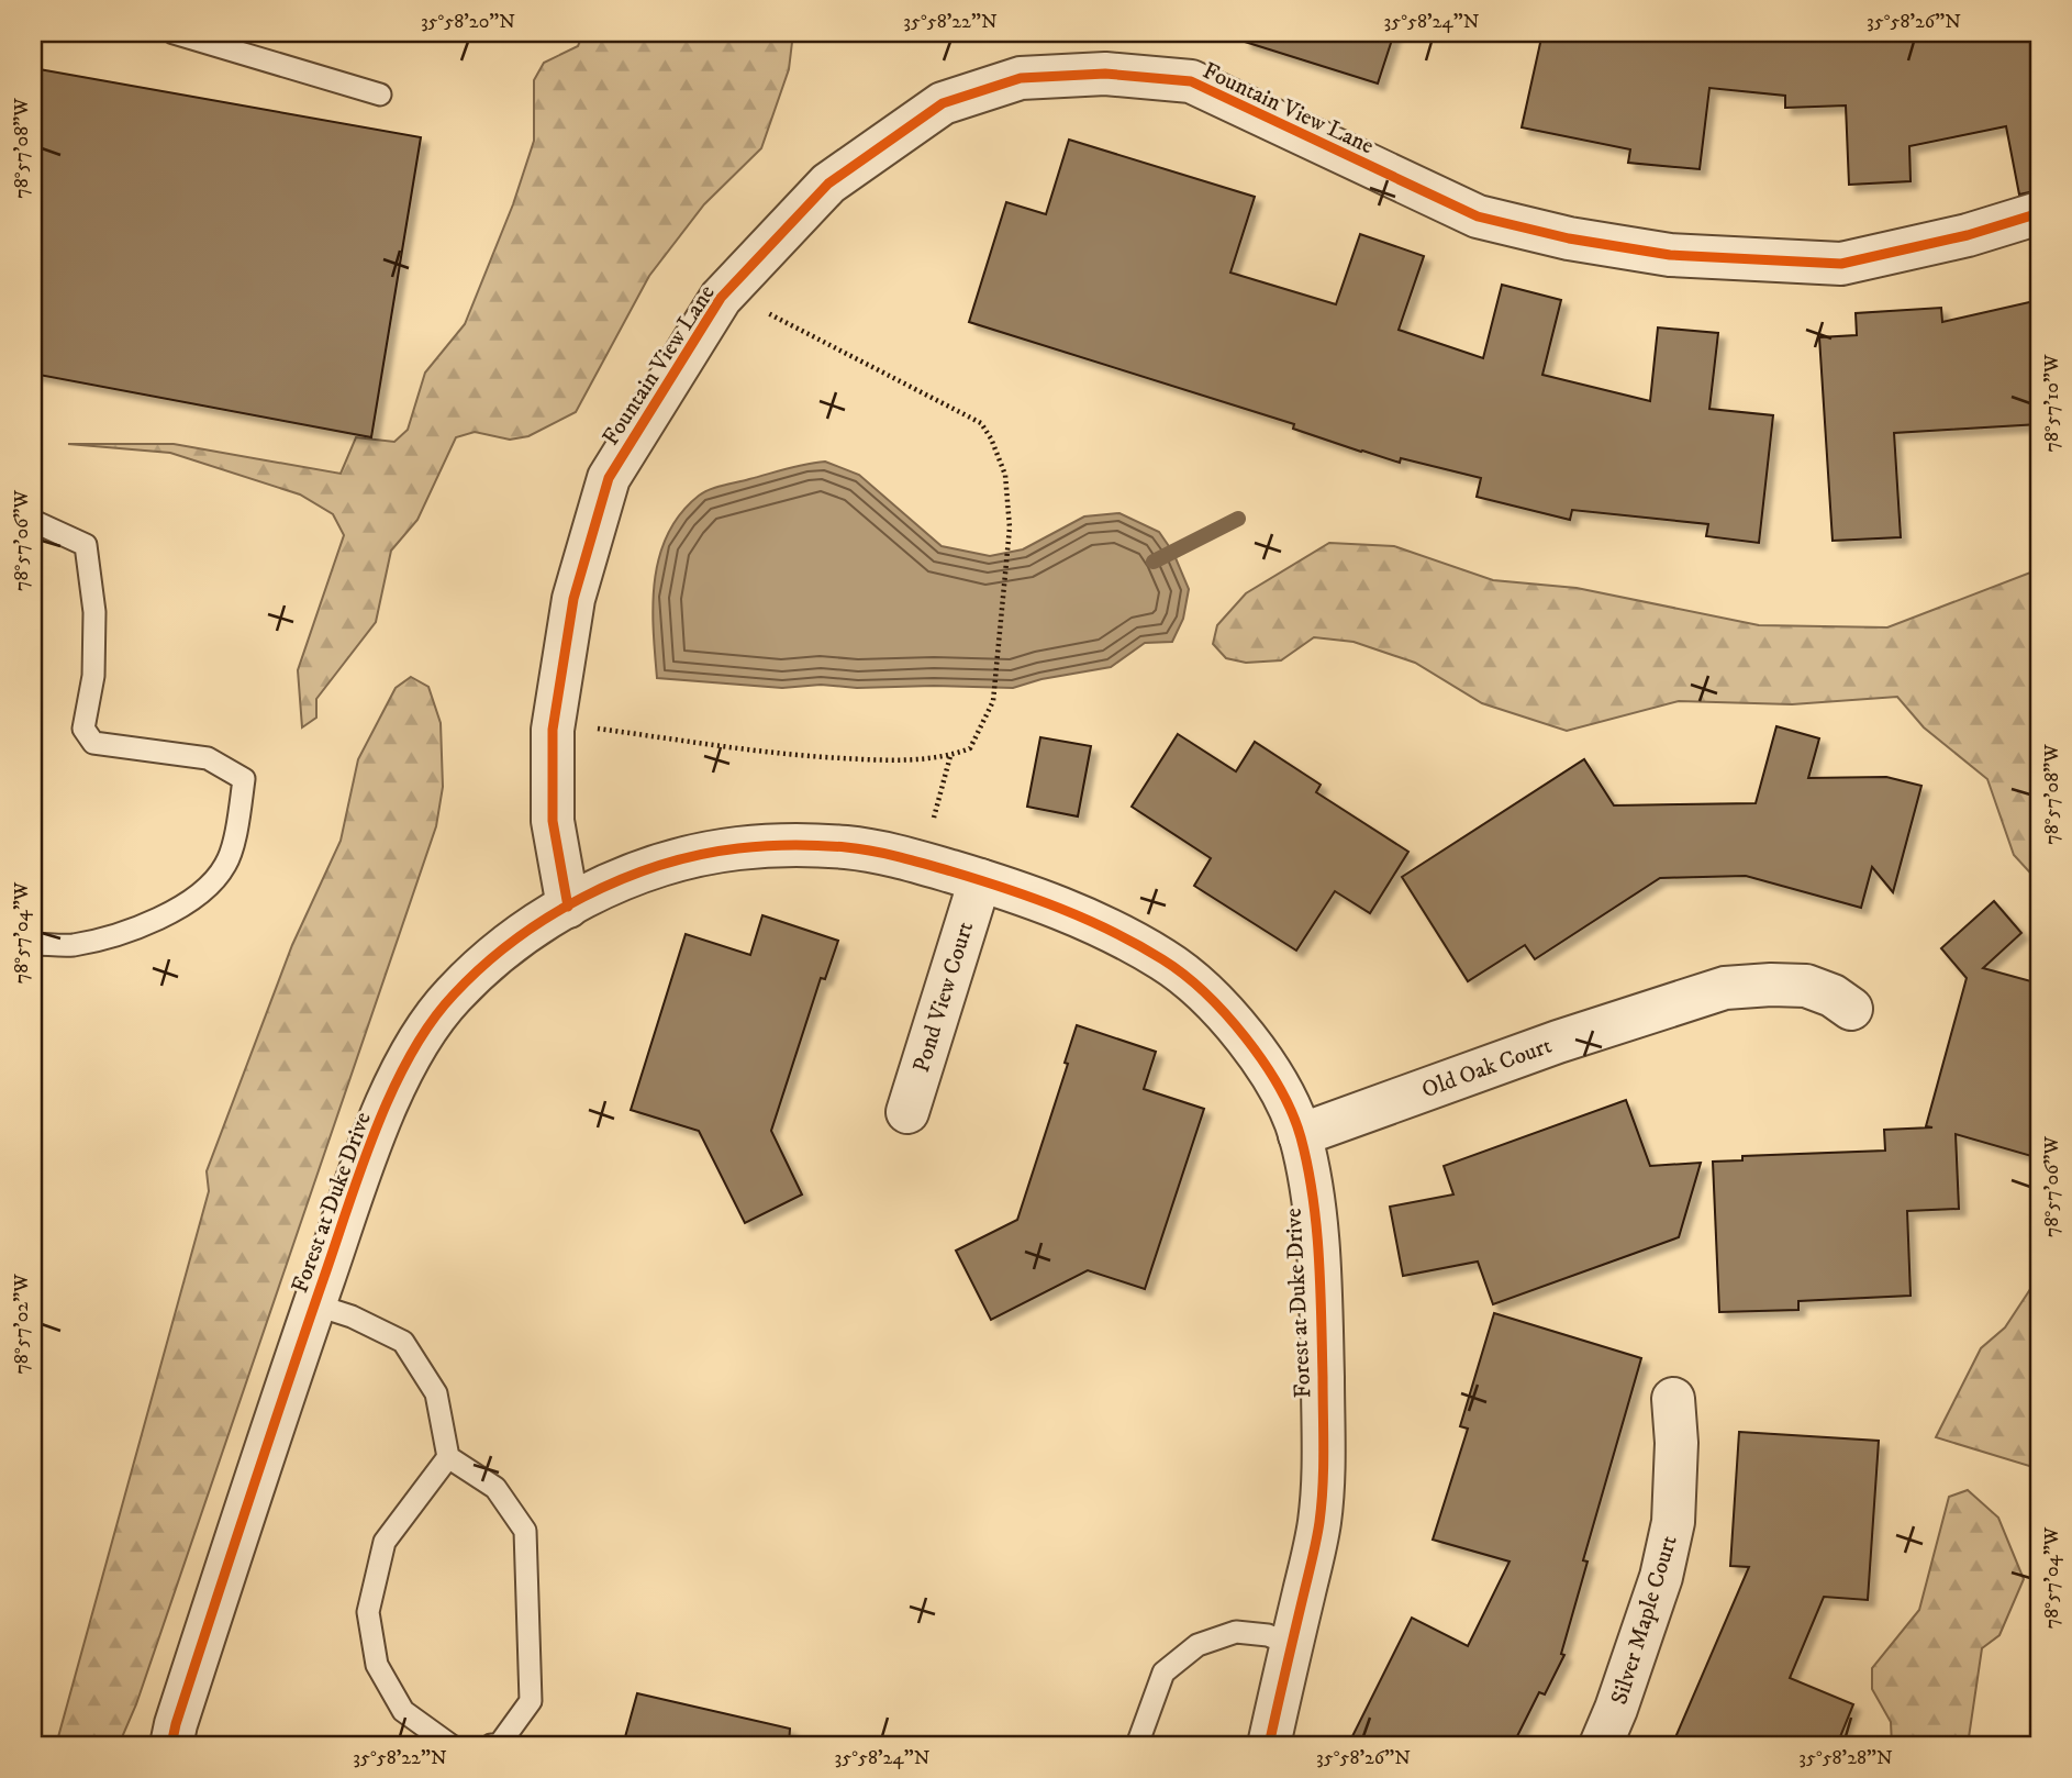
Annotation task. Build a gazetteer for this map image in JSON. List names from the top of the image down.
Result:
{
  "streets": {
    "street": [
      "Fountain View Lane",
      "Pond View Court",
      "Old Oak Court",
      "Forest at Duke Drive",
      "Silver Maple Court"
    ]
  },
  "crossings": [
    ["Fountain View Lane", "Forest at Duke Drive"],
    ["Pond View Court", "Forest at Duke Drive"],
    ["Old Oak Court", "Forest at Duke Drive"]
  ],
  "coordinates": [
    "35°58'20\"N",
    "35°58'22\"N",
    "35°58'24\"N",
    "35°58'26\"N",
    "78°57'08\"W",
    "78°57'10\"W",
    "78°57'06\"W",
    "78°57'04\"W",
    "78°57'02\"W",
    "35°58'28\"N"
  ]
}
